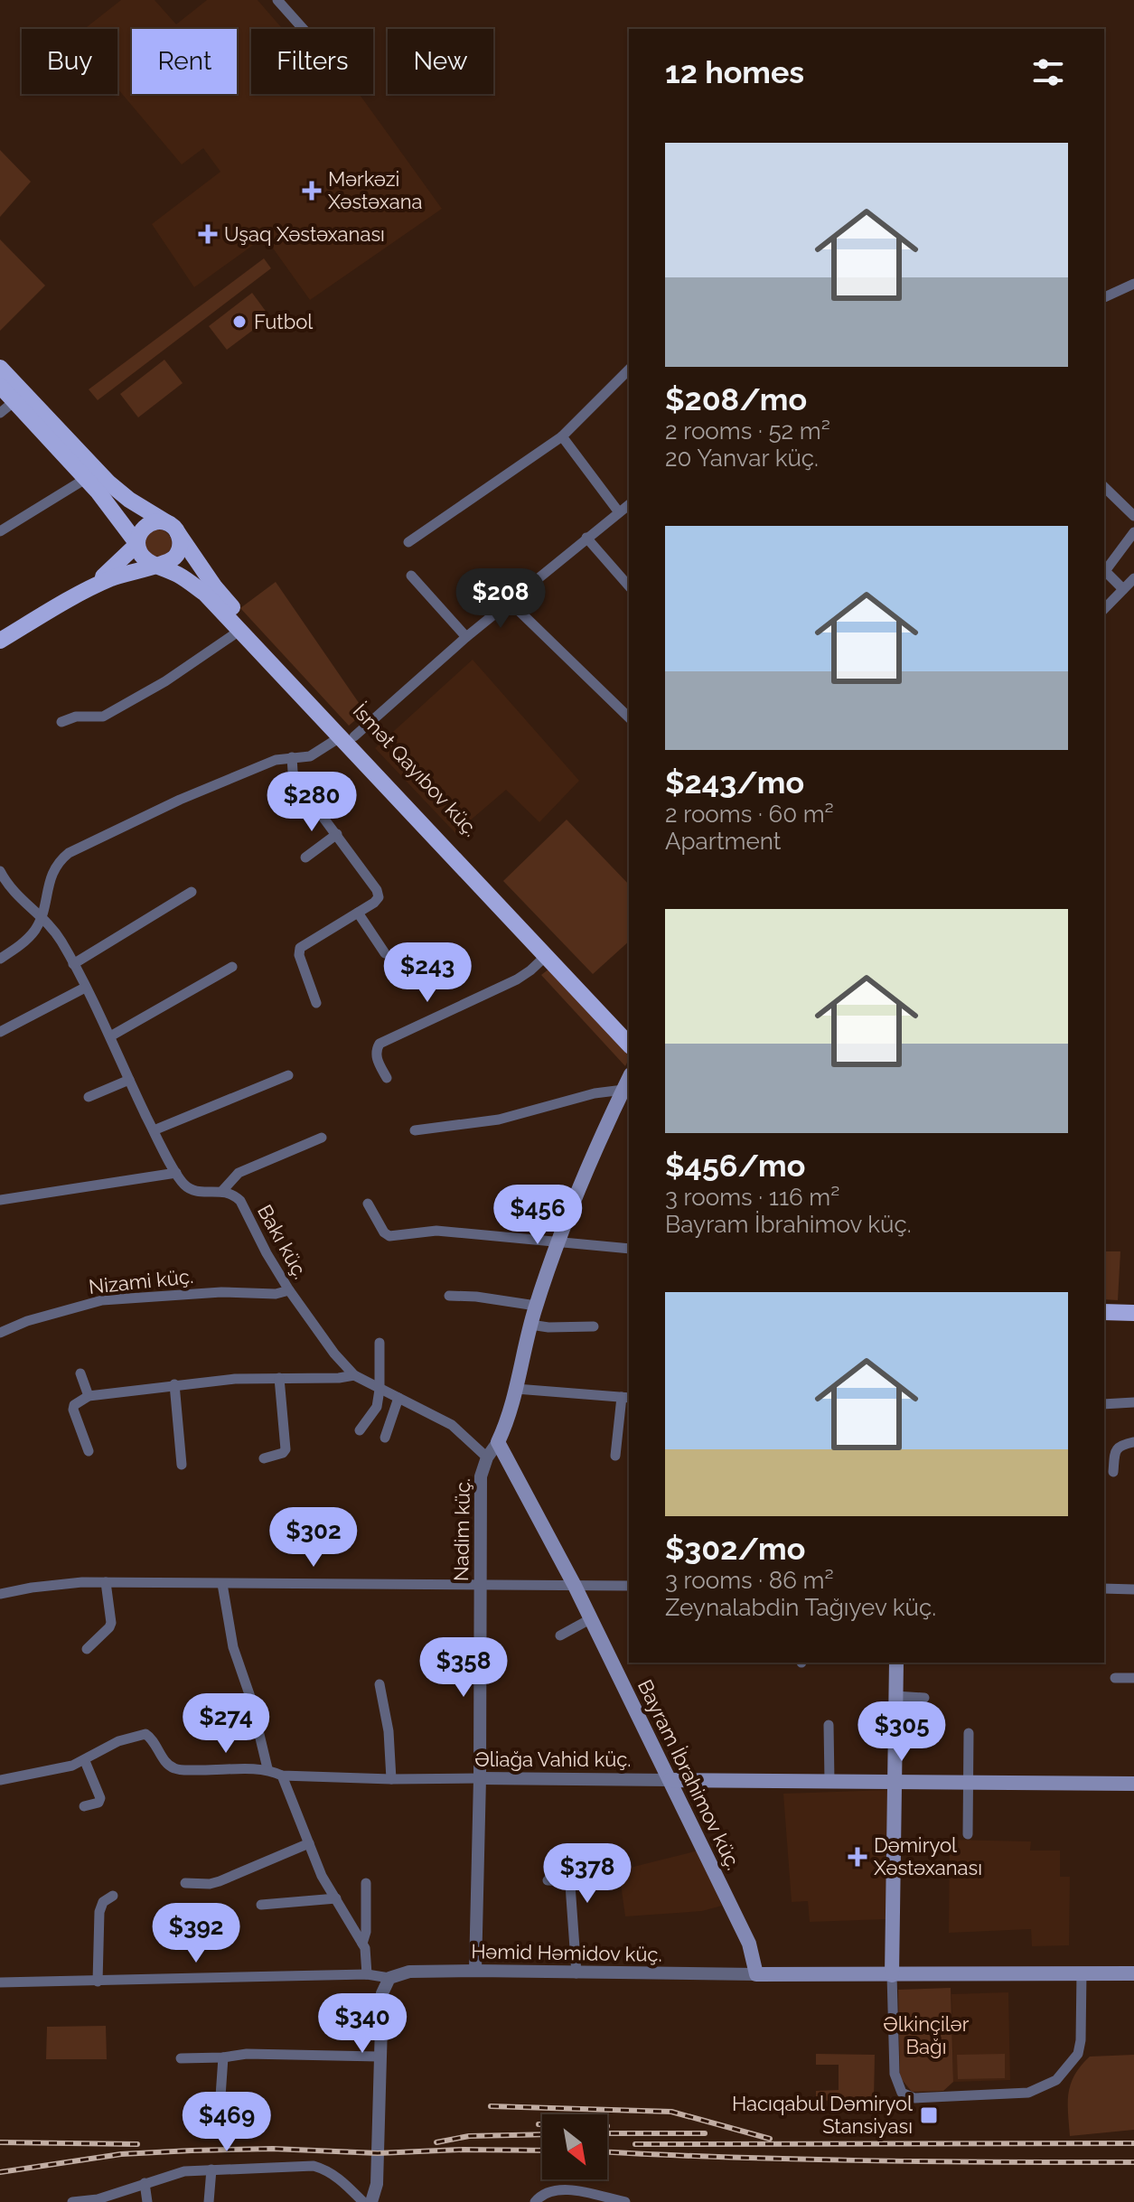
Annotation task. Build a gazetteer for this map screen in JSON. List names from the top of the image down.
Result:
{
  "streets": {
    "main road": [
      "İsmət Qayıbov küç.",
      "Nadim küç.",
      "Əliağa Vahid küç.",
      "Bayram İbrahimov küç.",
      "Həmid Həmidov küç."
    ],
    "street": ["Bakı küç.", "Nizami küç."]
  },
  "crossings": [
    ["Bakı küç.", "Nizami küç."],
    ["Bakı küç.", "Nadim küç."],
    ["Nadim küç.", "Əliağa Vahid küç."],
    ["Nadim küç.", "Bayram İbrahimov küç."],
    ["Nadim küç.", "Həmid Həmidov küç."],
    ["Əliağa Vahid küç.", "Bayram İbrahimov küç."],
    ["Bayram İbrahimov küç.", "Həmid Həmidov küç."]
  ],
  "parks": ["Əlkinçilər Bağı"],
  "places": {
    "health": ["Mərkəzi Xəstəxana", "Uşaq Xəstəxanası", "Dəmiryol Xəstəxanası"],
    "other": ["Futbol"],
    "transit": ["Hacıqabul Dəmiryol Stansiyası"]
  },
  "north": "bottom right",
  "page": {
    "chip": [
      "Buy",
      "Rent",
      "Filters",
      "New"
    ],
    "heading": "12 homes",
    "list": [
      {
        "name": "$208/mo",
        "note": "2 rooms · 52 m² · 20 Yanvar küç."
      },
      {
        "name": "$243/mo",
        "note": "2 rooms · 60 m² · Apartment"
      },
      {
        "name": "$456/mo",
        "note": "3 rooms · 116 m² · Bayram İbrahimov küç."
      },
      {
        "name": "$302/mo",
        "note": "3 rooms · 86 m² · Zeynalabdin Tağıyev küç."
      }
    ],
    "price": [
      "$208",
      "$280",
      "$243",
      "$456",
      "$302",
      "$358",
      "$274",
      "$305",
      "$378",
      "$392",
      "$340",
      "$469"
    ]
  }
}
